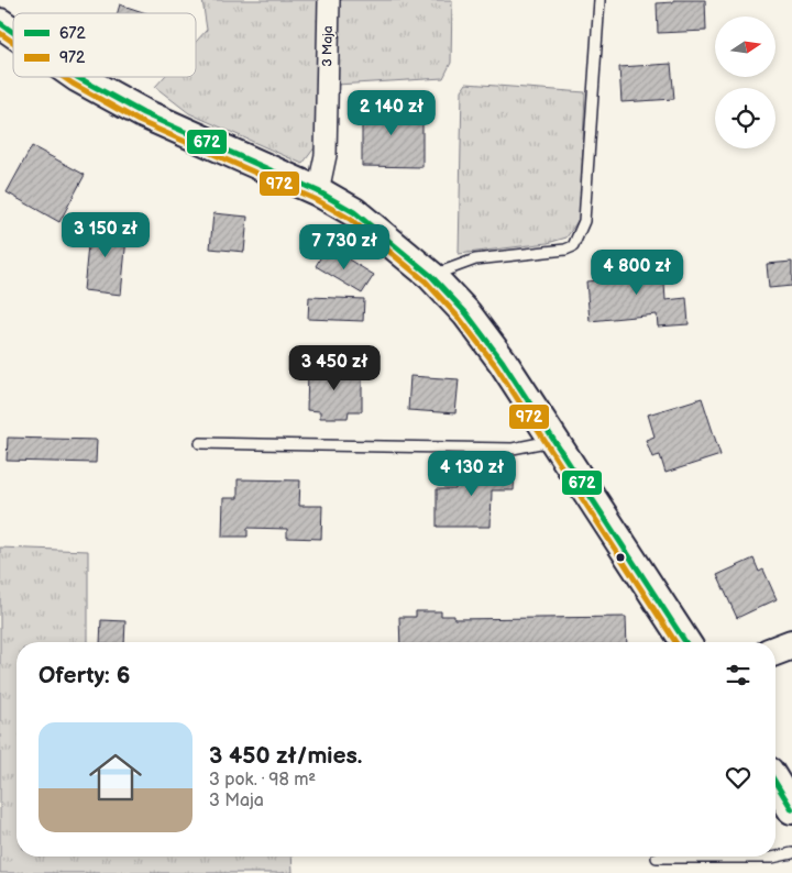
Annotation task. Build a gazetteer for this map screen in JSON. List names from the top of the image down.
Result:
{
  "streets": {
    "street": ["3 Maja"]
  },
  "lines": ["transit line 672", "transit line 972"],
  "legend": ["672", "972"],
  "north": "right",
  "page": {
    "price": [
      "2 140 zł",
      "3 150 zł",
      "7 730 zł",
      "4 800 zł",
      "3 450 zł",
      "4 130 zł"
    ],
    "heading": "Oferty: 6",
    "list": [
      {
        "name": "3 450 zł/mies.",
        "note": "3 pok. · 98 m² · 3 Maja"
      }
    ]
  }
}
